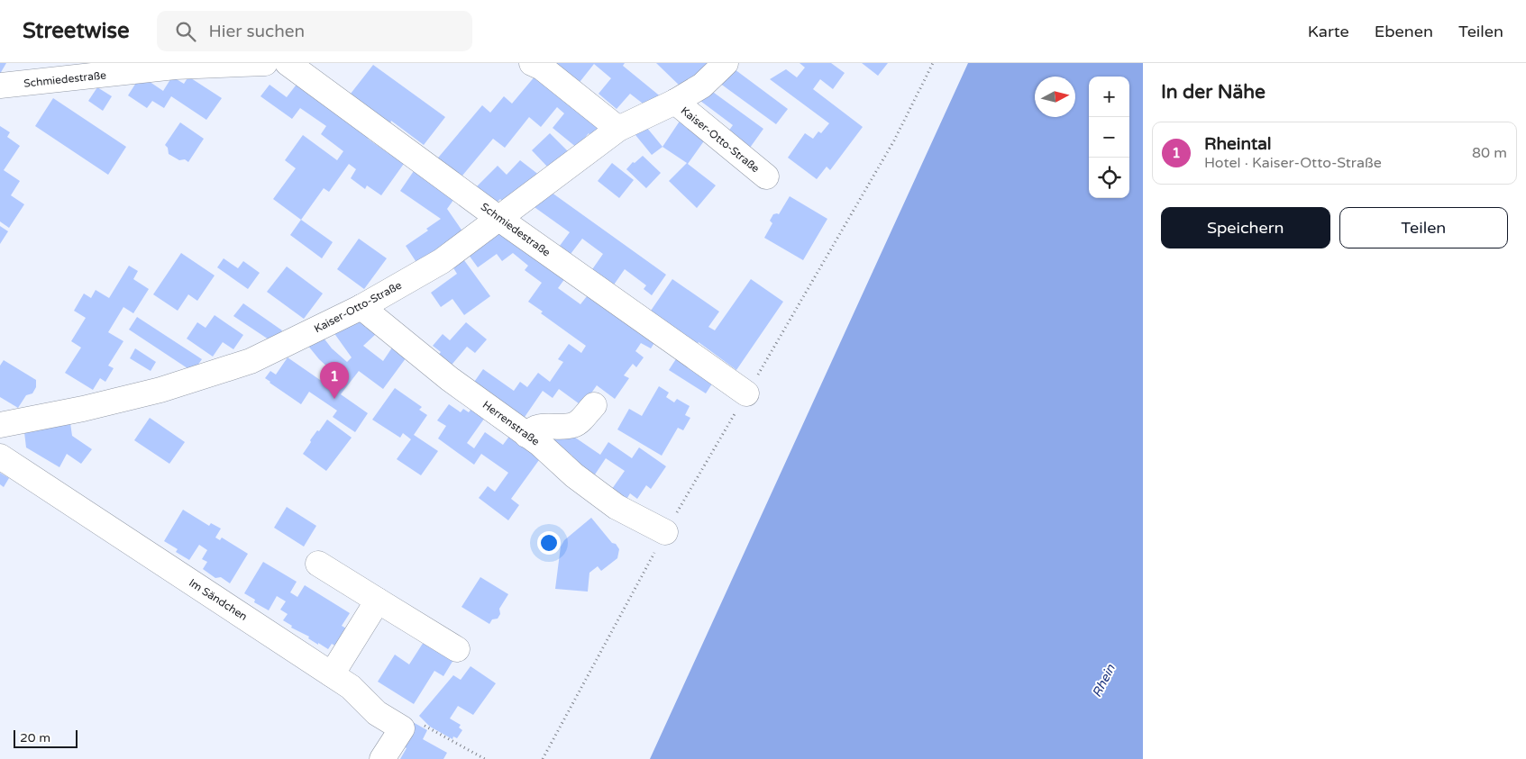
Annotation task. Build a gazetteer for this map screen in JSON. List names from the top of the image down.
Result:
{
  "streets": {
    "street": [
      "Schmiedestraße",
      "Kaiser-Otto-Straße",
      "Herrenstraße",
      "Im Sändchen"
    ]
  },
  "crossings": [
    ["Schmiedestraße", "Kaiser-Otto-Straße"],
    ["Kaiser-Otto-Straße", "Herrenstraße"]
  ],
  "water": ["Rhein"],
  "scale_bar": "20 m",
  "north": "right",
  "page": {
    "header": "Streetwise",
    "search": "Hier suchen",
    "nav": ["Karte", "Ebenen", "Teilen"],
    "heading": "In der Nähe",
    "map_buttons": ["+", "−"],
    "list": [
      {
        "mark": "1",
        "name": "Rheintal",
        "note": "Hotel · Kaiser-Otto-Straße",
        "value": "80 m"
      }
    ],
    "buttons": ["Speichern", "Teilen"],
    "pins": "1",
    "scale": "20 m"
  }
}
